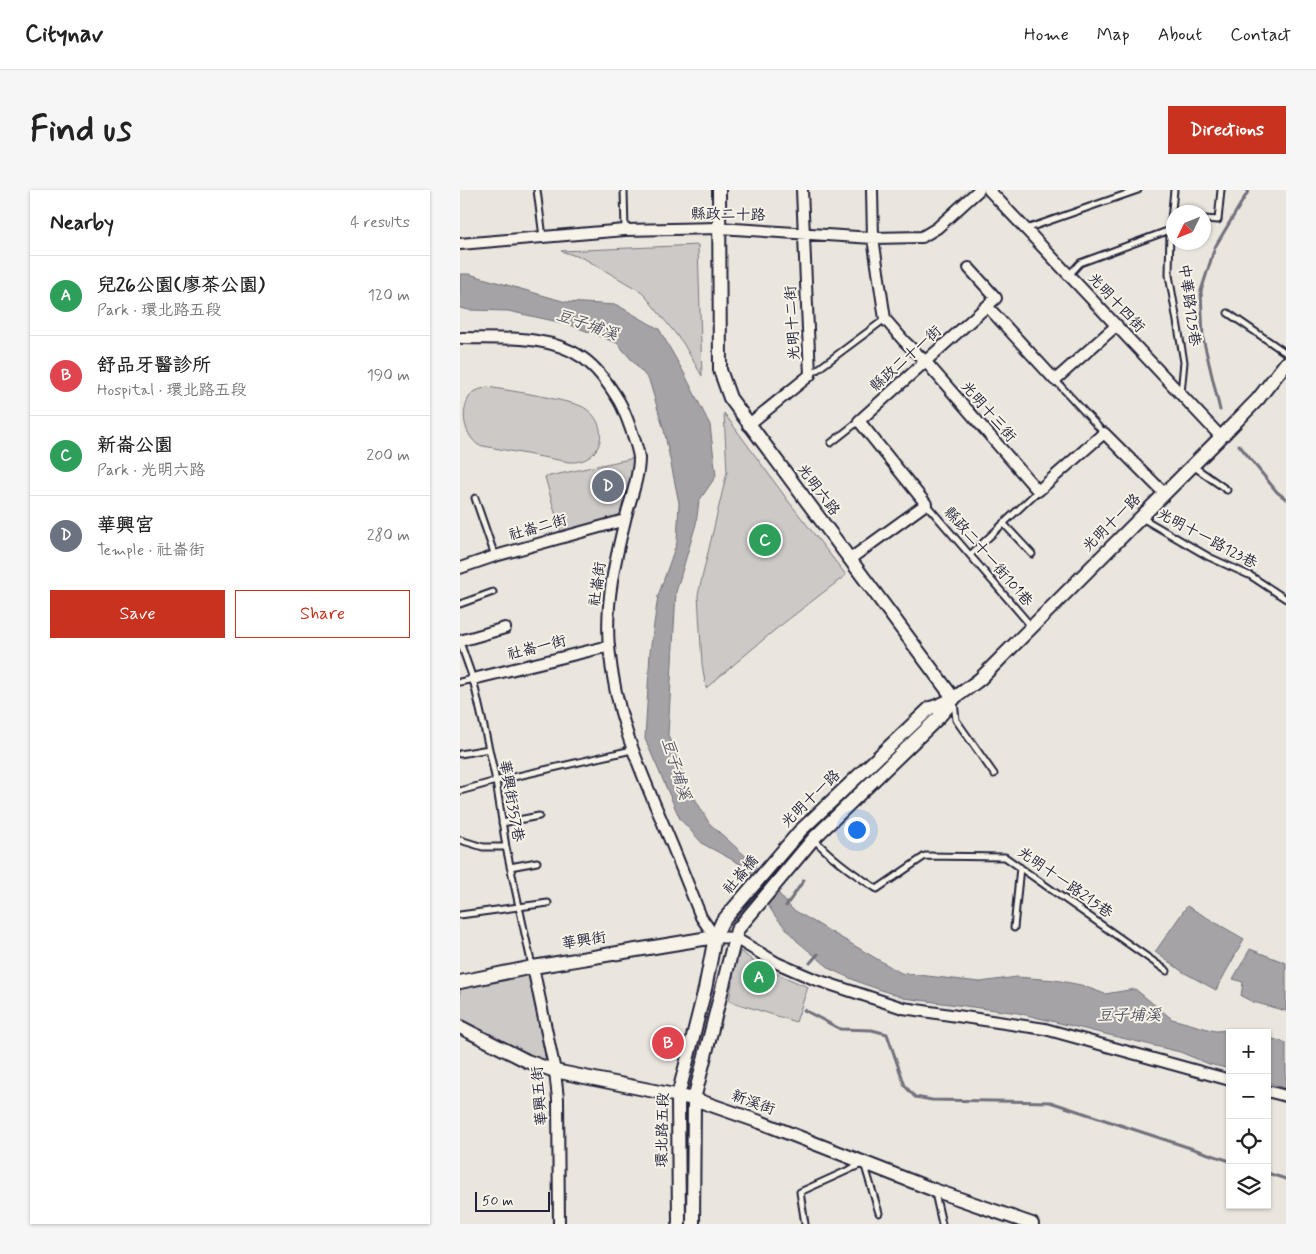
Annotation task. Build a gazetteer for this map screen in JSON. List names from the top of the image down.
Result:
{
  "streets": {
    "street": [
      "縣政二十路",
      "光明十四街",
      "光明十二街",
      "縣政二十一街",
      "光明十三街",
      "光明六路",
      "光明十一路",
      "社崙二街",
      "社崙街",
      "社崙一街",
      "社崙橋",
      "華興街",
      "華興五街",
      "新溪街",
      "環北路五段"
    ],
    "lane": [
      "中華路125巷",
      "光明十一路123巷",
      "縣政二十一街101巷",
      "華興街357巷",
      "光明十一路215巷"
    ]
  },
  "crossings": [
    ["縣政二十路", "光明十二街"],
    ["縣政二十路", "光明六路"],
    ["光明十四街", "中華路125巷"],
    ["光明十四街", "光明十一路"],
    ["光明十二街", "光明六路"],
    ["縣政二十一街", "光明十三街"],
    ["光明六路", "光明十一路"],
    ["光明十一路", "光明十一路123巷"],
    ["光明十一路", "縣政二十一街101巷"],
    ["光明十一路", "社崙橋"],
    ["光明十一路", "光明十一路215巷"],
    ["光明十一路", "環北路五段"],
    ["社崙二街", "社崙街"],
    ["社崙街", "社崙一街"],
    ["社崙街", "華興街"],
    ["社崙街", "環北路五段"],
    ["社崙一街", "華興街357巷"],
    ["華興街357巷", "華興街"],
    ["華興街357巷", "華興五街"],
    ["社崙橋", "環北路五段"],
    ["華興街", "華興五街"],
    ["華興街", "環北路五段"],
    ["華興五街", "新溪街"],
    ["新溪街", "環北路五段"]
  ],
  "water": ["豆子埔溪"],
  "scale_bar": "50 m",
  "north": "bottom left",
  "page": {
    "header": "Citynav",
    "nav": [
      "Home",
      "Map",
      "About",
      "Contact"
    ],
    "buttons": [
      "Directions",
      ["Save", "Share"]
    ],
    "title": "Find us",
    "heading": ["Nearby", "4 results"],
    "list": [
      {
        "mark": "A",
        "name": "兒26公園(廖茶公園)",
        "note": "Park · 環北路五段",
        "value": "120 m"
      },
      {
        "mark": "B",
        "name": "舒品牙醫診所",
        "note": "Hospital · 環北路五段",
        "value": "190 m"
      },
      {
        "mark": "C",
        "name": "新崙公園",
        "note": "Park · 光明六路",
        "value": "200 m"
      },
      {
        "mark": "D",
        "name": "華興宮",
        "note": "Temple · 社崙街",
        "value": "280 m"
      }
    ],
    "pins": [
      "D",
      "C",
      "A",
      "B"
    ],
    "map_buttons": ["+", "−"],
    "scale": "50 m"
  }
}
